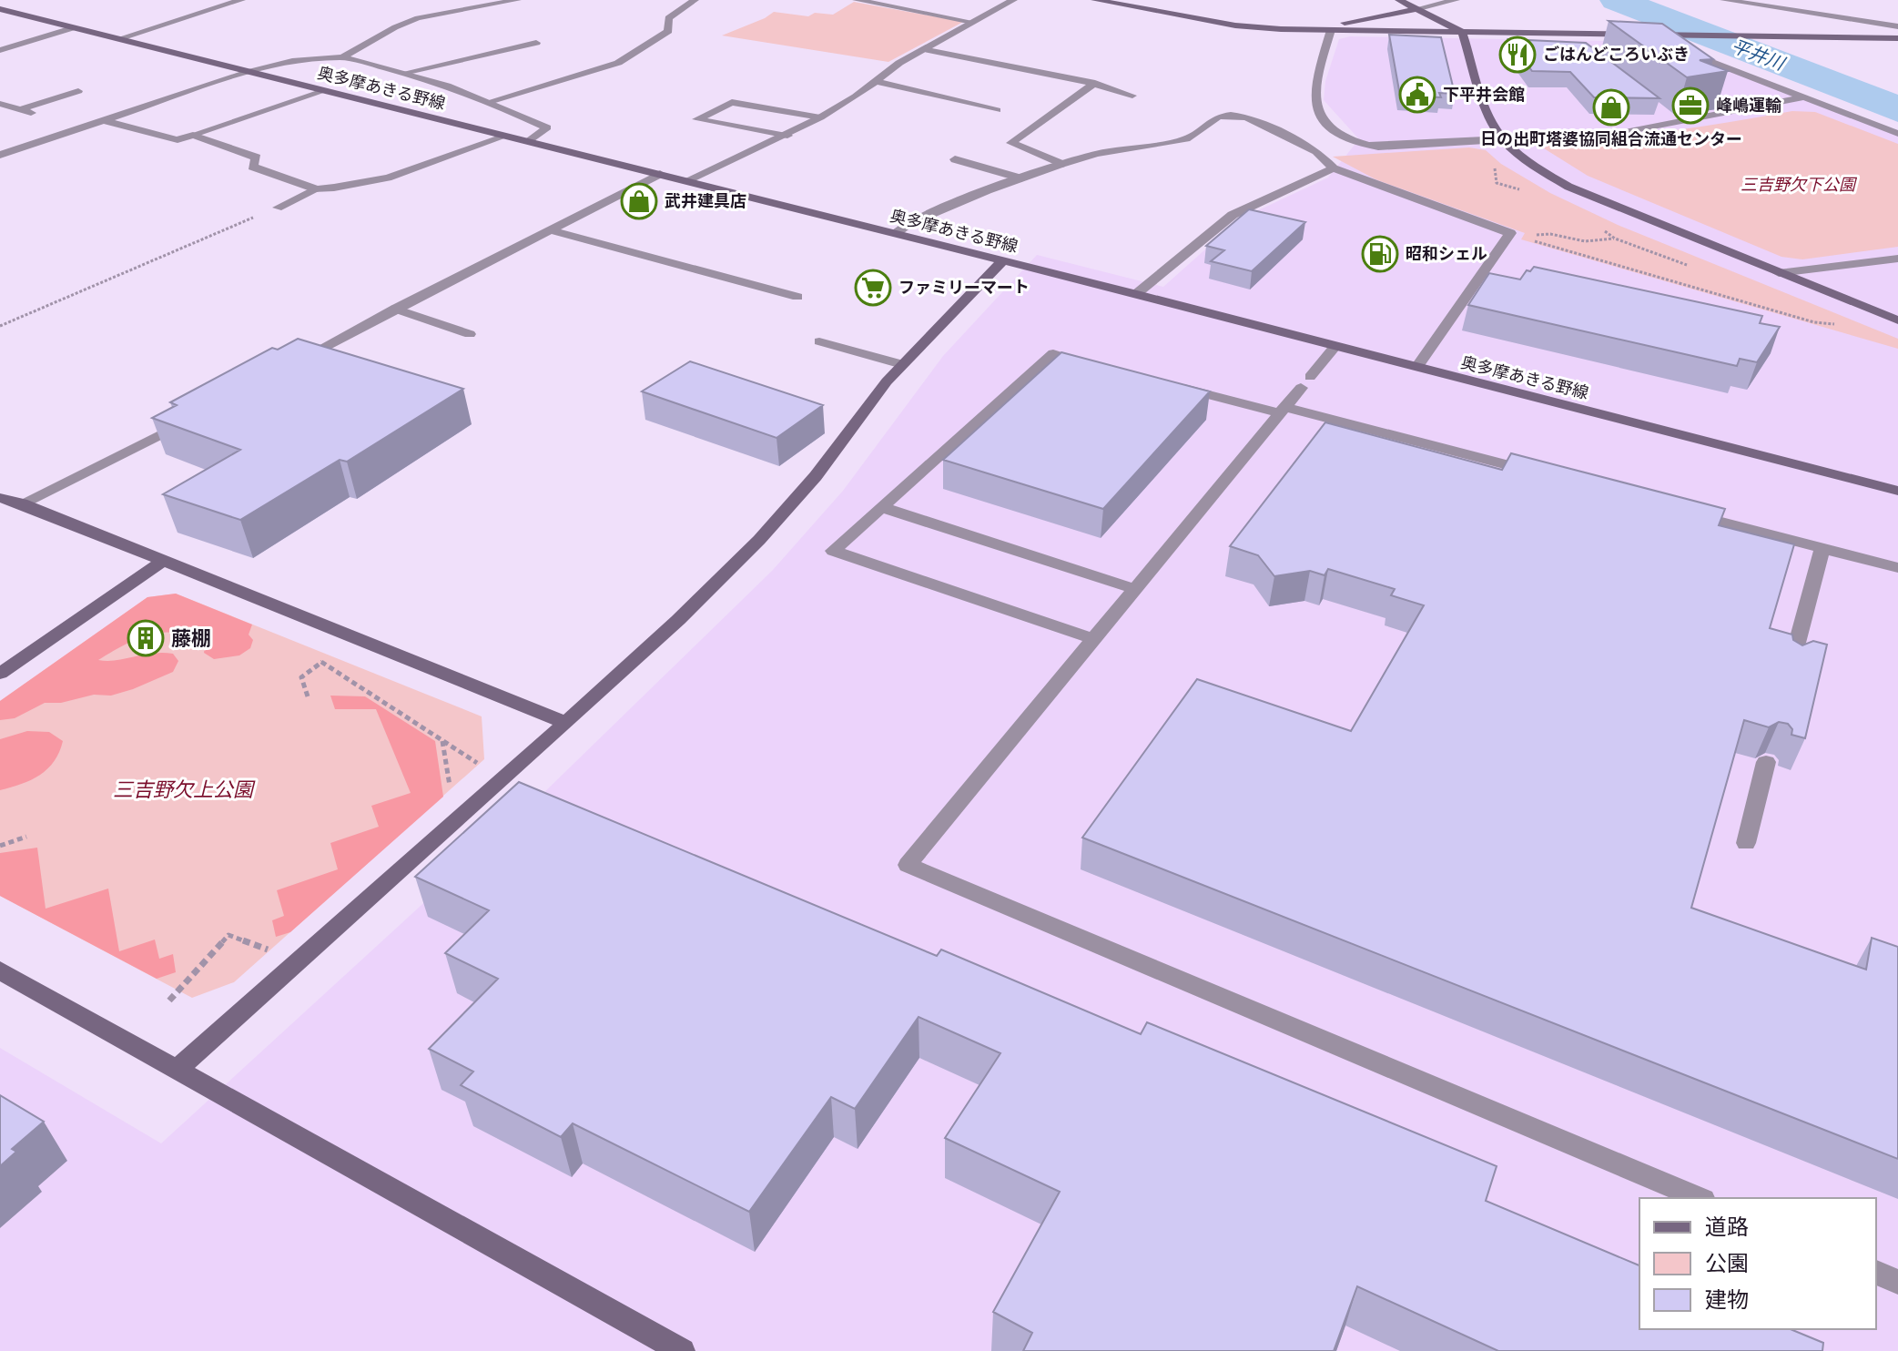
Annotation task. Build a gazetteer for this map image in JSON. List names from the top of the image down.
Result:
{
  "streets": {
    "main road": ["奥多摩あきる野線"]
  },
  "water": ["平井川"],
  "parks": ["三吉野欠下公園", "三吉野欠上公園"],
  "places": {
    "restaurant": ["ごはんどころいぶき"],
    "public building": ["下平井会館"],
    "office": ["峰嶋運輸"],
    "shop": ["日の出町塔婆協同組合流通センター", "武井建具店"],
    "fuel station": ["昭和シェル"],
    "supermarket": ["ファミリーマート"],
    "building": ["藤棚"]
  },
  "legend": ["道路", "公園", "建物"]
}
